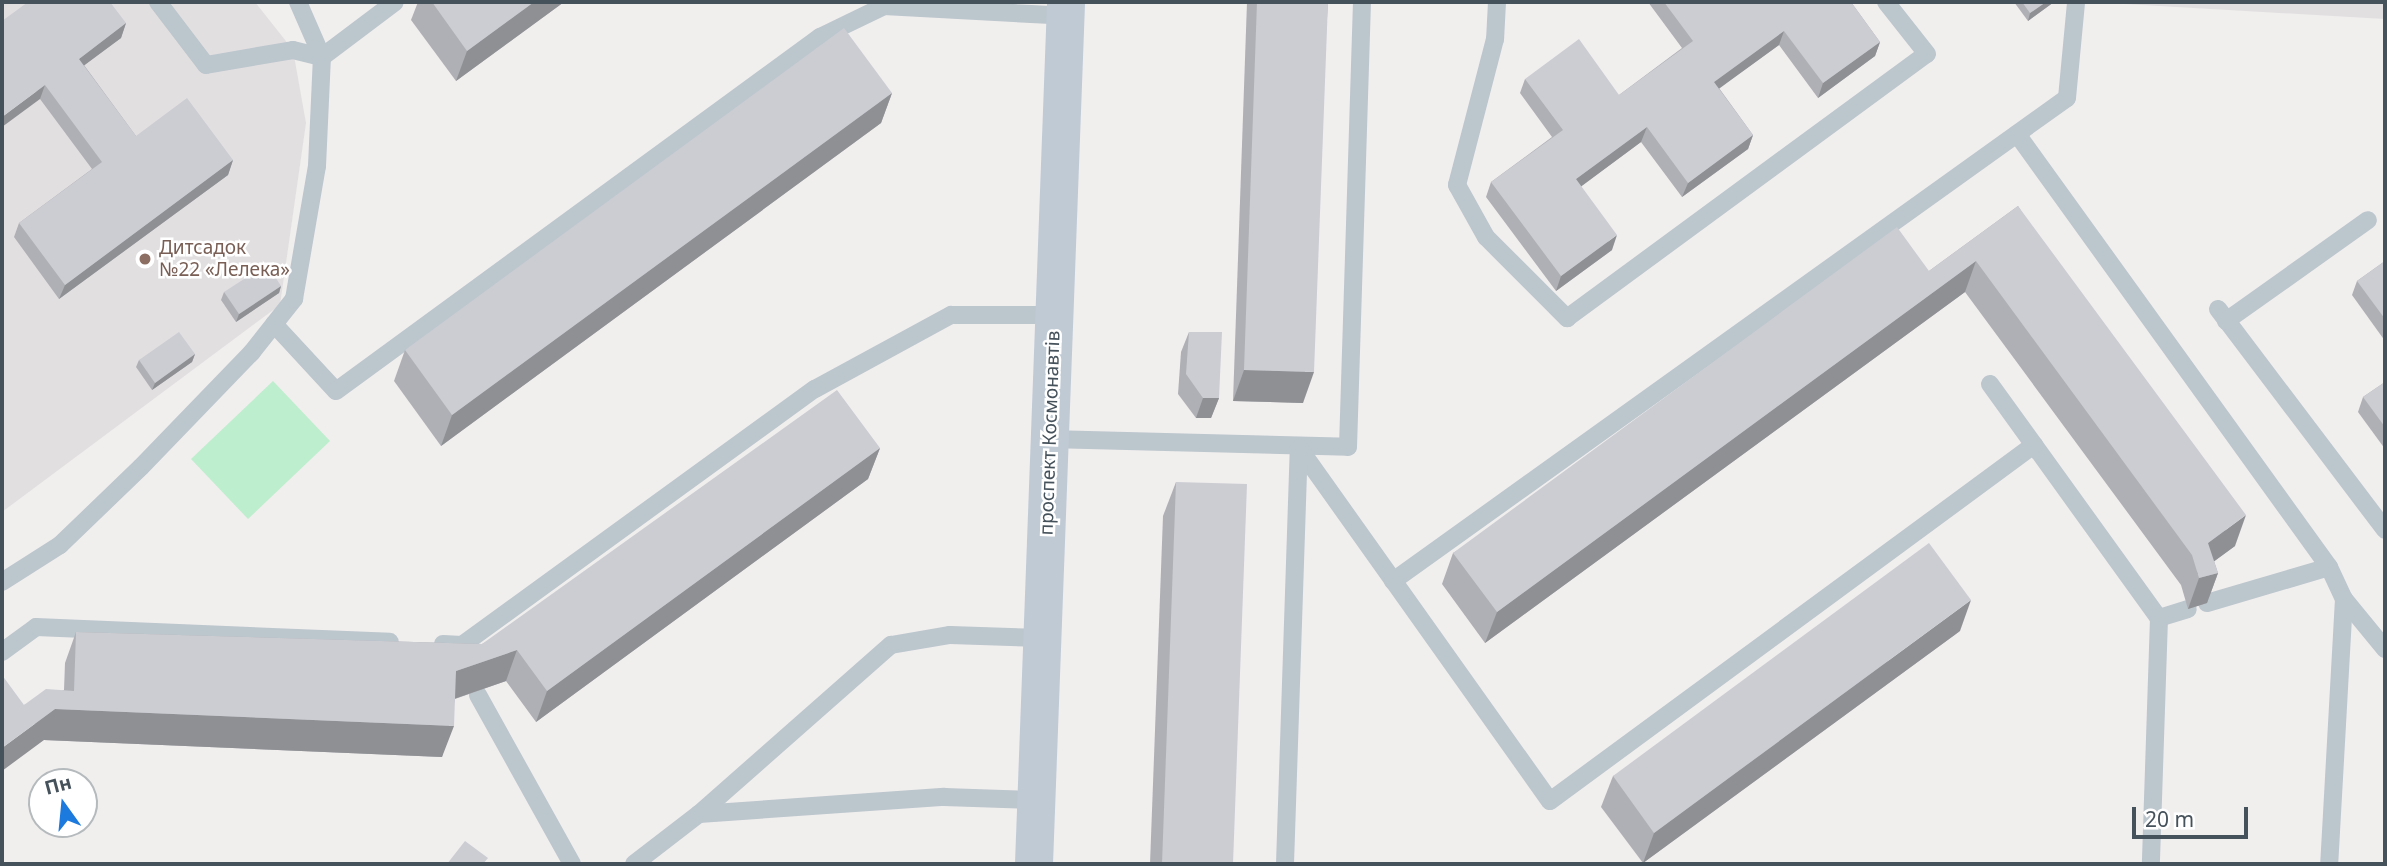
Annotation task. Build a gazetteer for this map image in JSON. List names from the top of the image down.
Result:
{
  "streets": {
    "main road": ["проспект Космонавтів"]
  },
  "places": ["Дитсадок №22 «Лелека»"],
  "scale_bar": "20 m",
  "north": "top"
}
